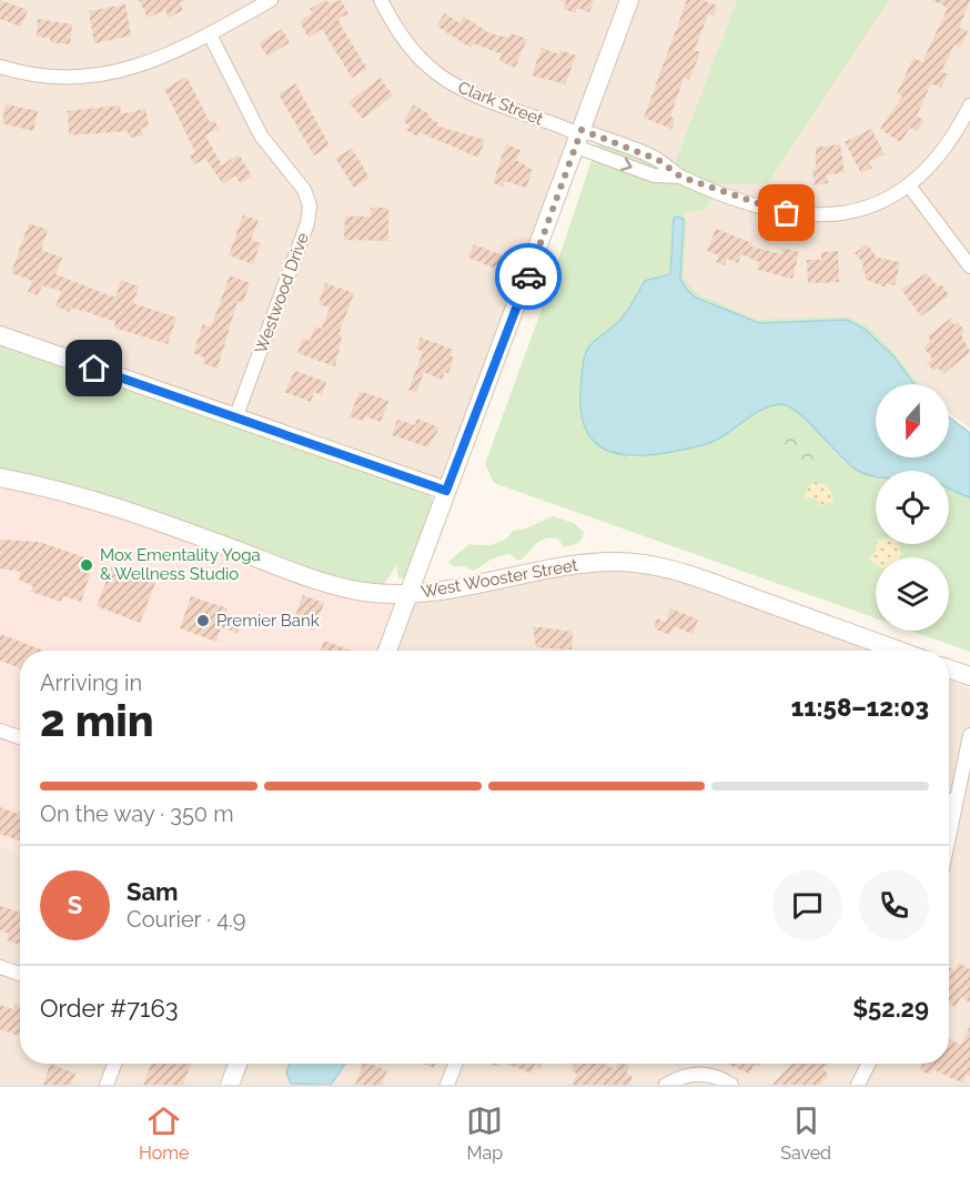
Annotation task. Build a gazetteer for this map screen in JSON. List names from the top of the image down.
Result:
{
  "streets": {
    "street": ["Clark Street", "Westwood Drive", "West Wooster Street"]
  },
  "places": ["Mox Ementality Yoga & Wellness Studio", "Premier Bank"],
  "north": "bottom",
  "page": {
    "heading": ["2 min", "Arriving in", "11:58–12:03"],
    "panel": [
      "Sam",
      "Courier · 4.9",
      "Order #7163",
      "$52.29"
    ],
    "bar": "On the way · 350 m",
    "round": "S",
    "tabs": ["Home", "Map", "Saved"]
  }
}
